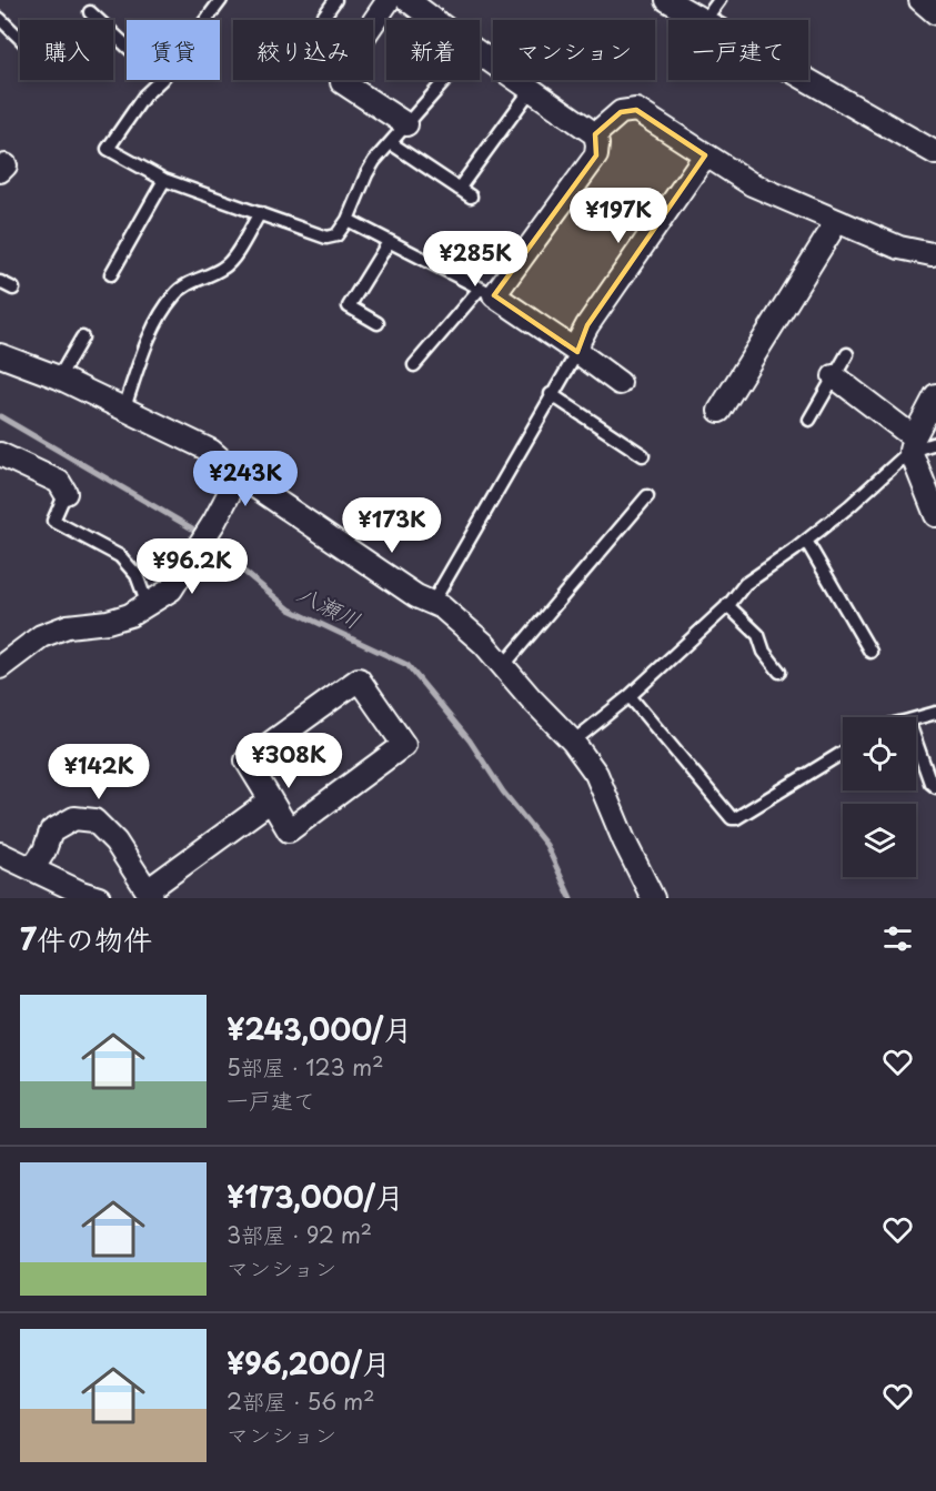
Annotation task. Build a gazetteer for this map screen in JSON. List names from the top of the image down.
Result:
{
  "water": ["八瀬川"],
  "page": {
    "chip": [
      "購入",
      "賃貸",
      "絞り込み",
      "新着",
      "マンション",
      "一戸建て"
    ],
    "price": [
      "¥197K",
      "¥285K",
      "¥243K",
      "¥173K",
      "¥96.2K",
      "¥308K",
      "¥142K"
    ],
    "heading": "7件の物件",
    "list": [
      {
        "name": "¥243,000/月",
        "note": "5部屋 · 123 m² · 一戸建て"
      },
      {
        "name": "¥173,000/月",
        "note": "3部屋 · 92 m² · マンション"
      },
      {
        "name": "¥96,200/月",
        "note": "2部屋 · 56 m² · マンション"
      }
    ]
  }
}
